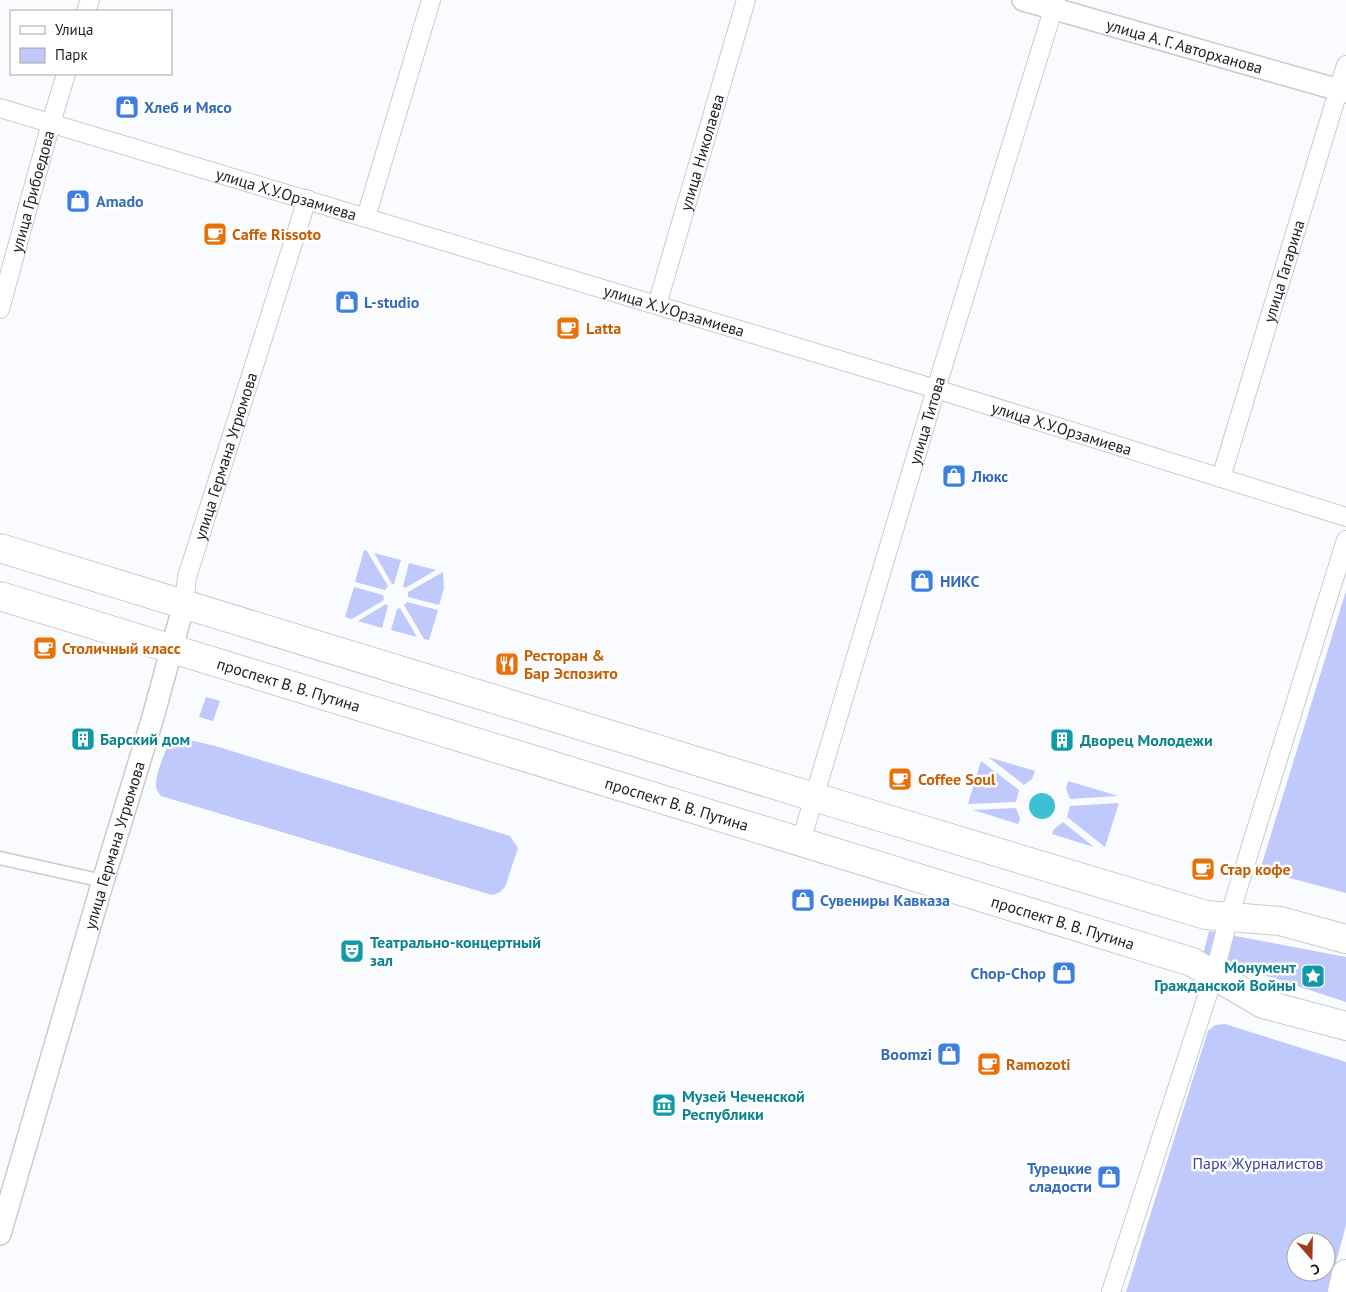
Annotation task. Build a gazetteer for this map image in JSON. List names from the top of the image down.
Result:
{
  "streets": {
    "main road": ["проспект В. В. Путина"],
    "street": [
      "улица А. Г. Авторханова",
      "улица Николаева",
      "улица Грибоедова",
      "улица Х.У.Орзамиева",
      "улица Гагарина",
      "улица Титова",
      "улица Германа Угрюмова"
    ]
  },
  "crossings": [
    ["улица А. Г. Авторханова", "улица Гагарина"],
    ["улица А. Г. Авторханова", "улица Титова"],
    ["улица Николаева", "улица Х.У.Орзамиева"],
    ["улица Грибоедова", "улица Х.У.Орзамиева"],
    ["улица Х.У.Орзамиева", "улица Гагарина"],
    ["улица Х.У.Орзамиева", "улица Титова"],
    ["улица Х.У.Орзамиева", "улица Германа Угрюмова"],
    ["улица Титова", "проспект В. В. Путина"],
    ["улица Германа Угрюмова", "проспект В. В. Путина"]
  ],
  "parks": ["Парк Журналистов"],
  "places": {
    "shop": [
      "Хлеб и Мясо",
      "Amado",
      "L-studio",
      "Люкс",
      "НИКС",
      "Сувениры Кавказа",
      "Chop-Chop",
      "Boomzi",
      "Турецкие сладости"
    ],
    "cafe": [
      "Caffe Rissoto",
      "Latta",
      "Столичный класс",
      "Coffee Soul",
      "Стар кофе",
      "Ramozoti"
    ],
    "restaurant": ["Ресторан & Бар Эспозито"],
    "building": ["Барский дом", "Дворец Молодежи"],
    "theatre": ["Театрально-концертный зал"],
    "place": ["Монумент Гражданской Войны"],
    "museum": ["Музей Чеченской Республики"]
  },
  "legend": ["Улица", "Парк"],
  "north": "bottom"
}
